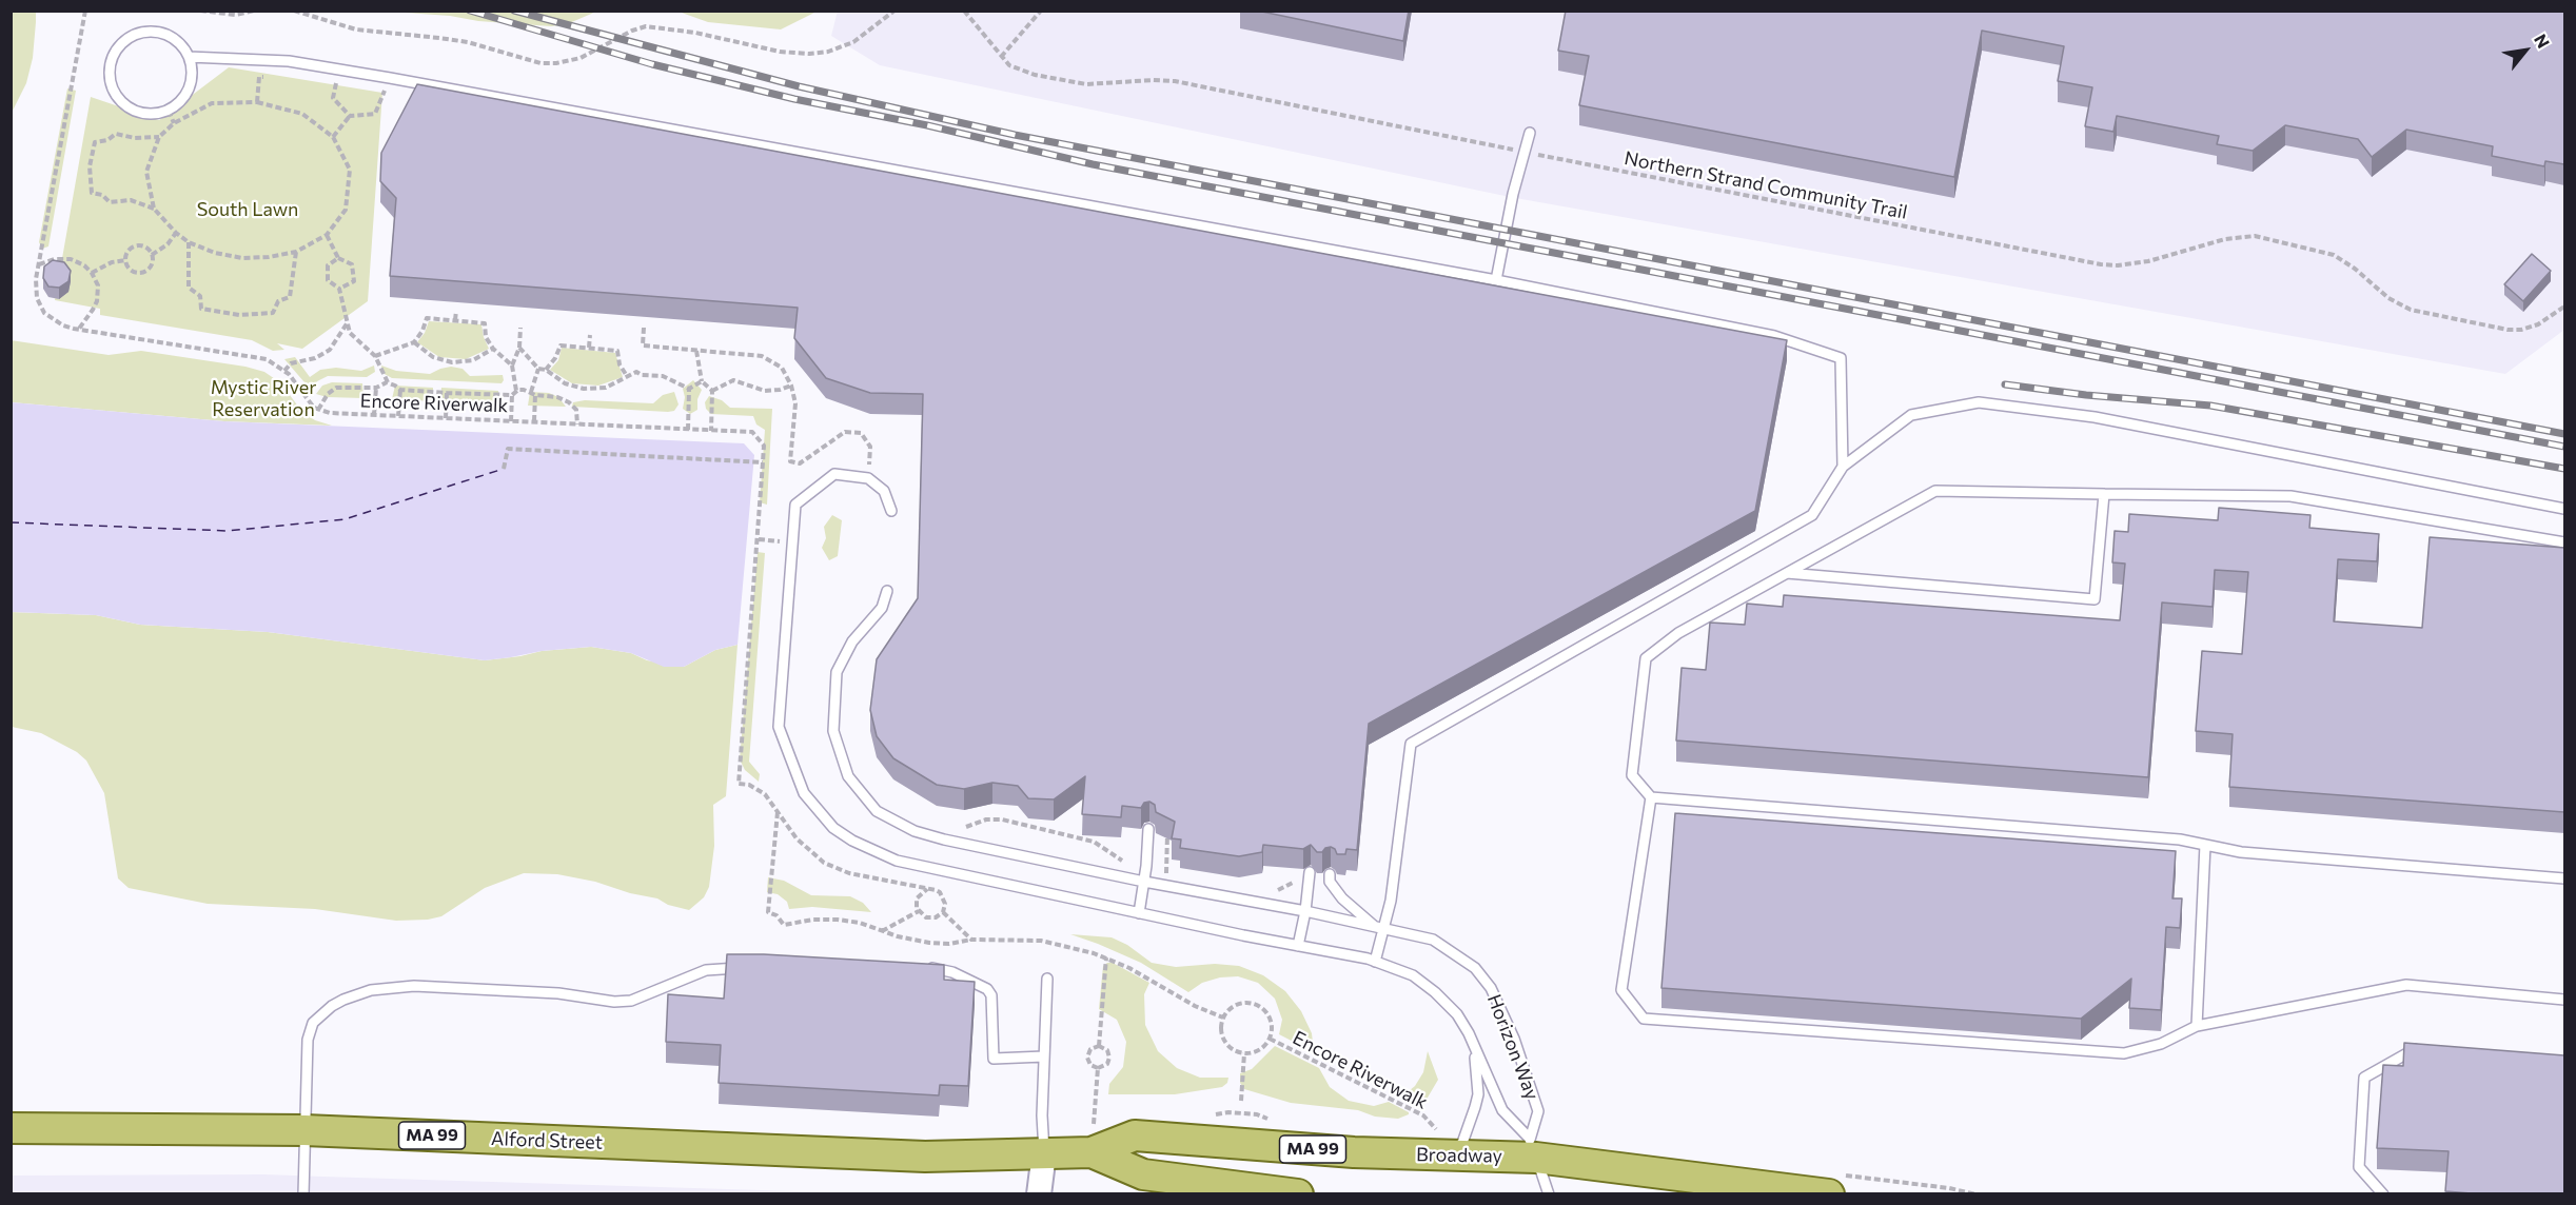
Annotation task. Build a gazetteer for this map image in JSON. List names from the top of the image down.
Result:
{
  "streets": {
    "main road": ["MA 99", "Alford Street", "Broadway"],
    "lane": ["Horizon Way"],
    "path": ["Northern Strand Community Trail", "Encore Riverwalk"]
  },
  "crossings": [
    ["Encore Riverwalk", "Broadway"],
    ["Horizon Way", "Broadway"],
    ["Alford Street", "Broadway"]
  ],
  "parks": ["South Lawn", "Mystic River Reservation"],
  "north": "top right"
}
